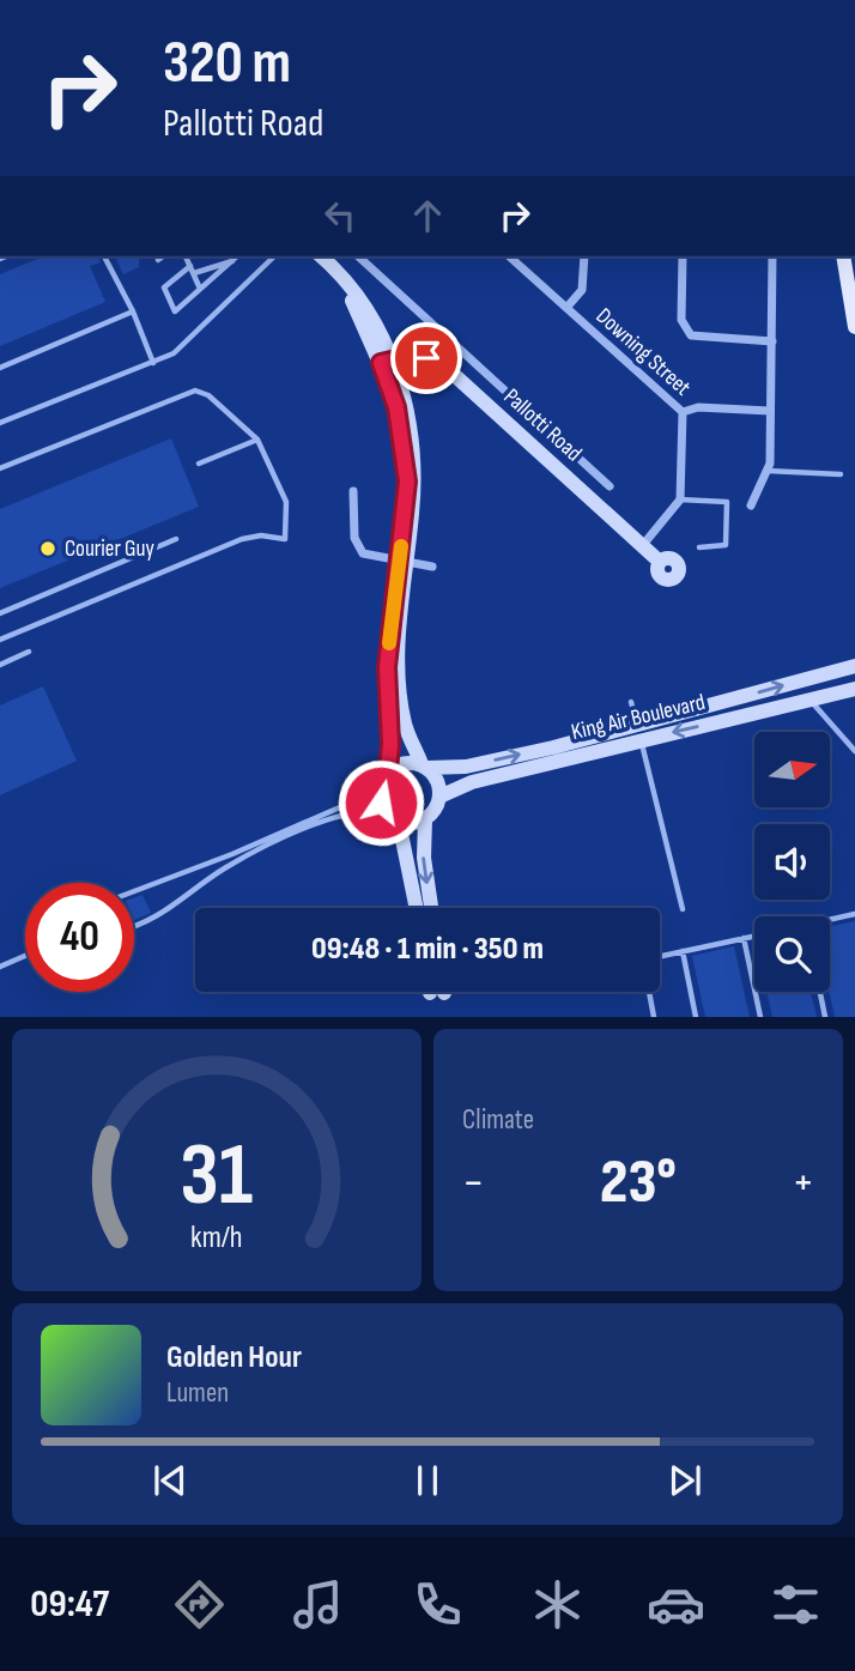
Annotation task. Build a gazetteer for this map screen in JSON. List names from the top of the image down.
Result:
{
  "streets": {
    "street": ["Downing Street", "Pallotti Road", "King Air Boulevard"]
  },
  "places": ["Courier Guy"],
  "north": "right",
  "page": {
    "turn": ["320 m", "Pallotti Road"],
    "limit": "40",
    "trip": "09:48 · 1 min · 350 m",
    "tile": "Climate",
    "heat": ["−", "23°", "+"],
    "song": ["Golden Hour", "Lumen"],
    "tabs": "09:47",
    "gauge": ["31", "km/h"]
  }
}
